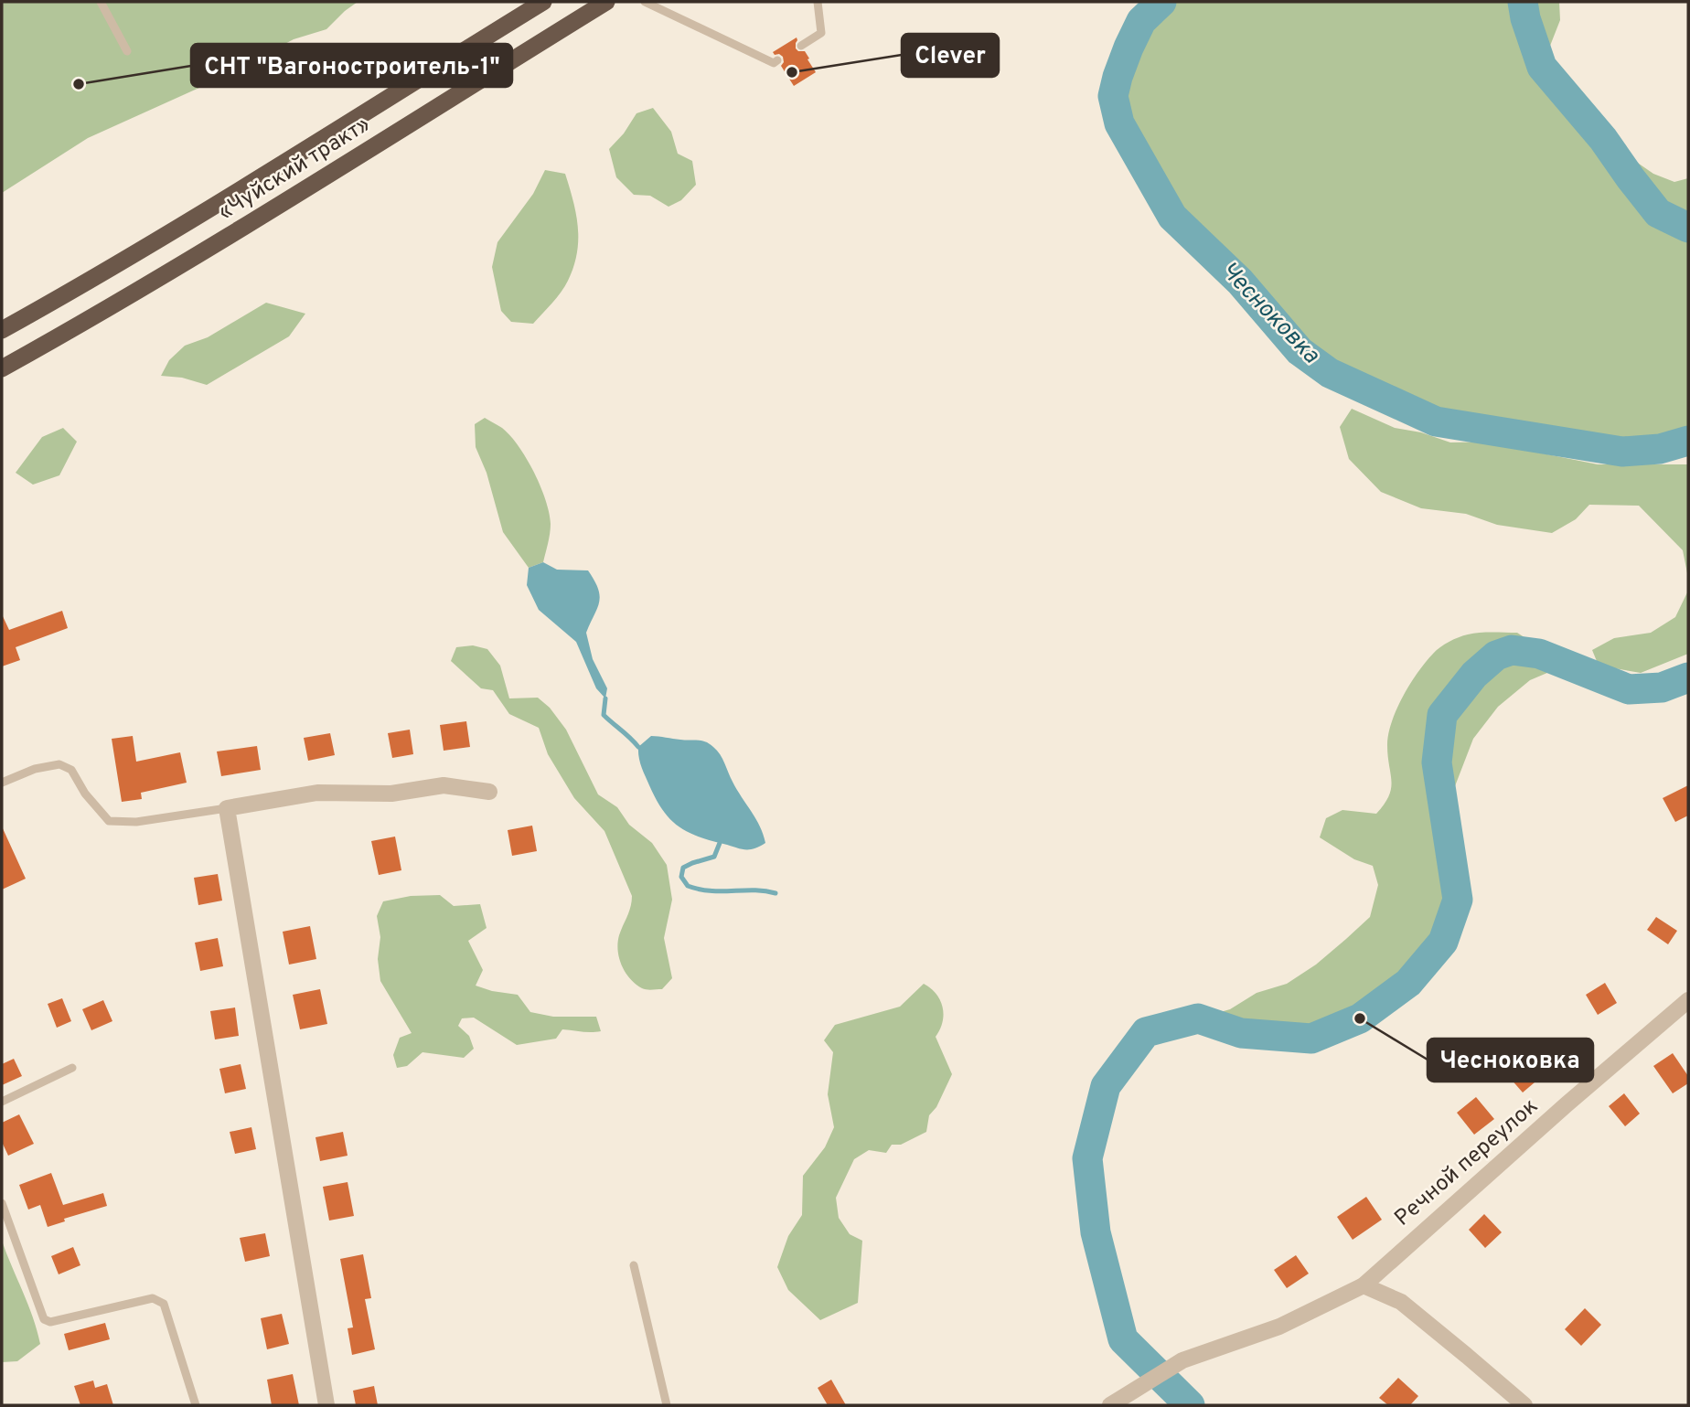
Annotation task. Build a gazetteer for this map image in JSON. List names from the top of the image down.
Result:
{
  "streets": {
    "highway": ["«Чуйский тракт»"],
    "street": ["Речной переулок"]
  },
  "water": ["Чесноковка"],
  "places": ["Clever", "СНТ \"Вагоностроитель-1\"", "Чесноковка"]
}
